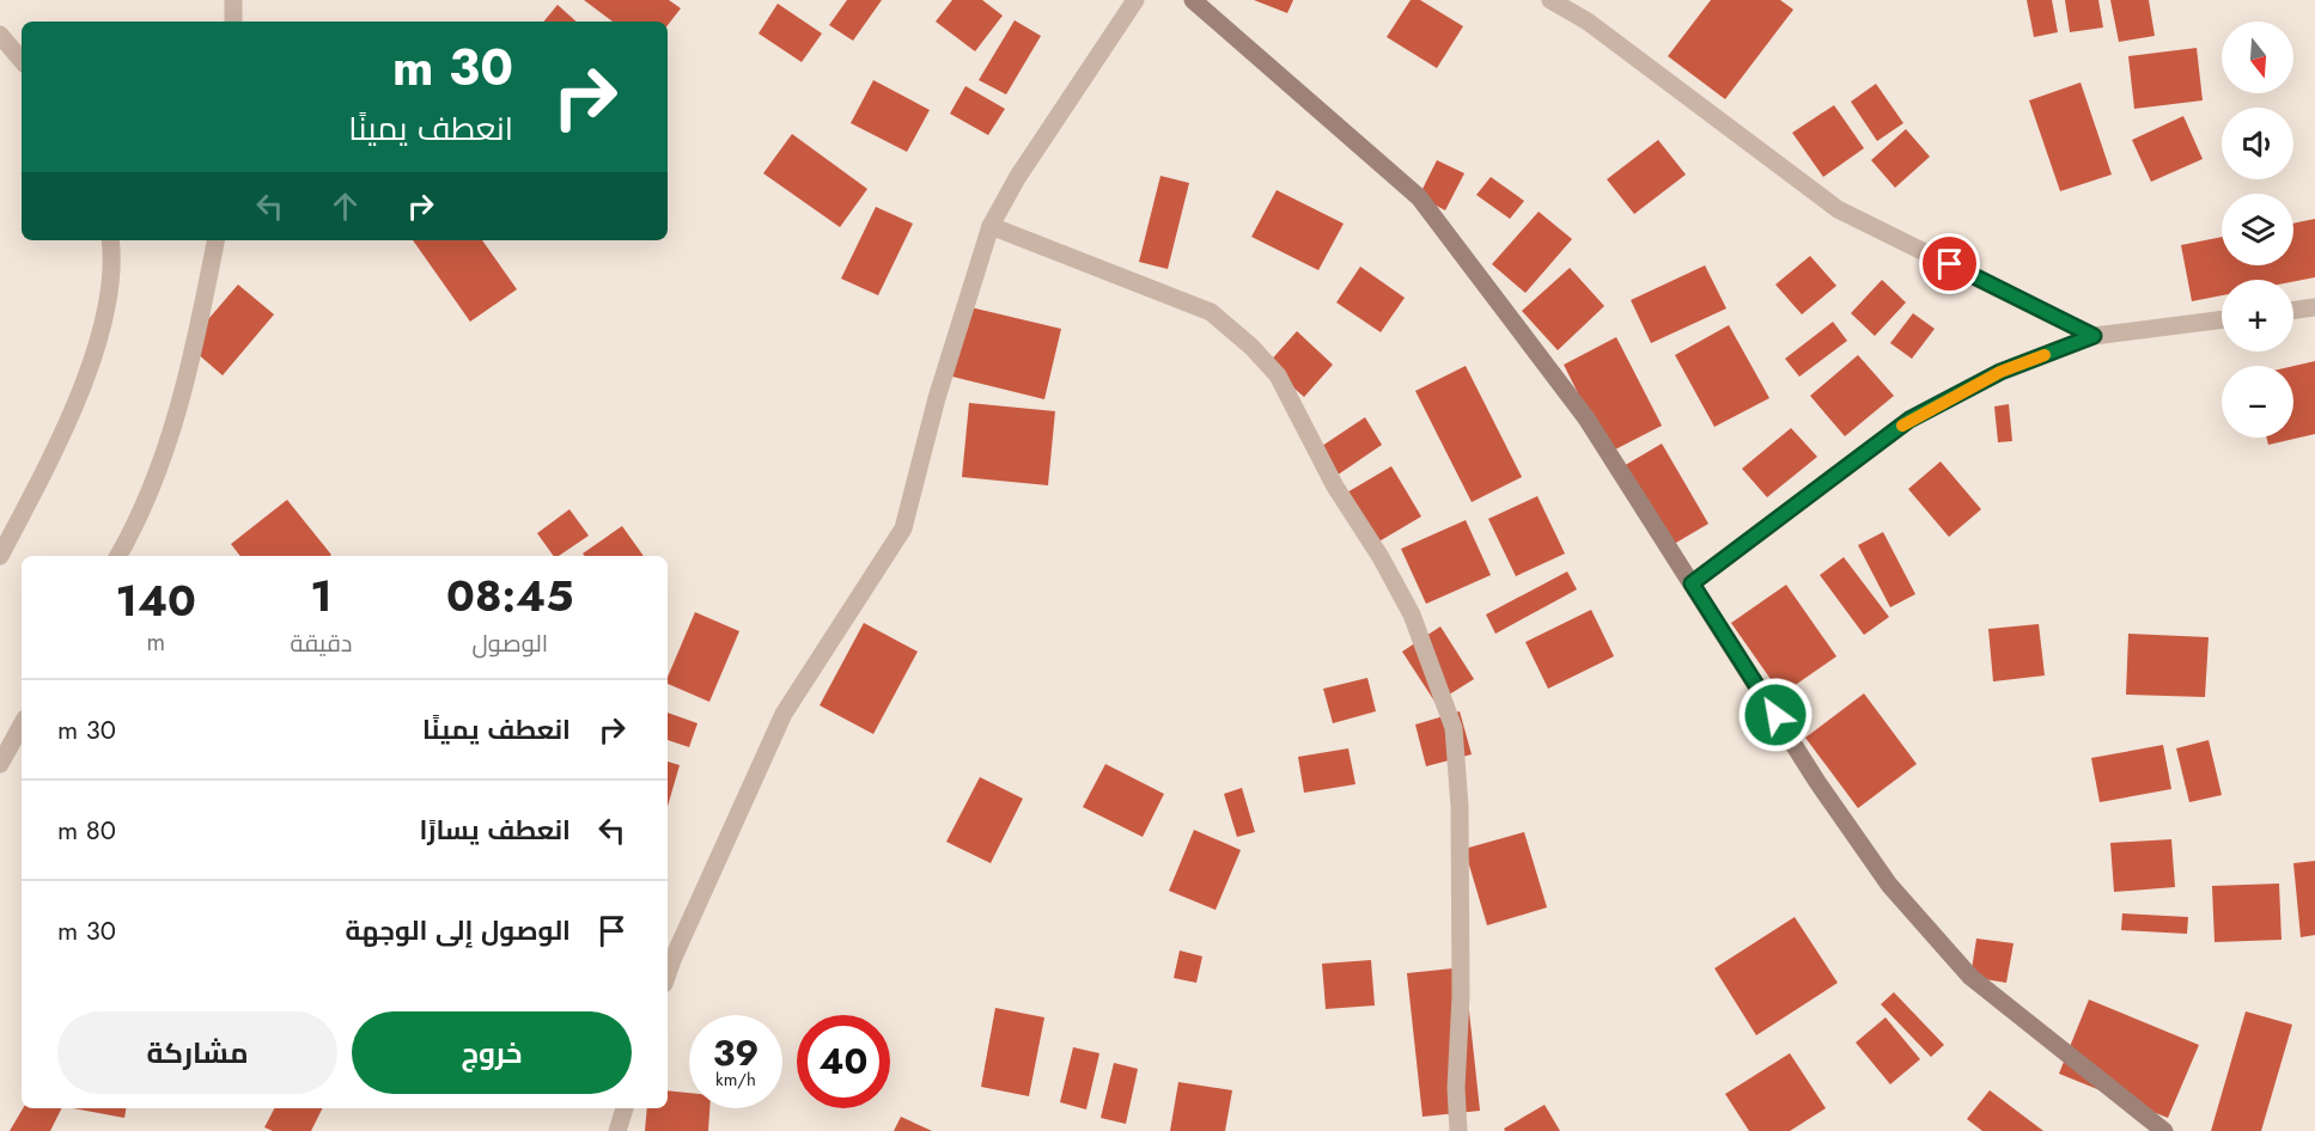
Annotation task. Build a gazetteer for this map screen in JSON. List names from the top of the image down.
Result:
{
  "north": "bottom",
  "page": {
    "map_buttons": ["+", "−"],
    "turn": ["30 m", "انعطف يمينًا"],
    "eta": [
      "08:45",
      "الوصول",
      "1",
      "دقيقة",
      "140",
      "m"
    ],
    "list": [
      {
        "name": "انعطف يمينًا",
        "value": "30 m"
      },
      {
        "name": "انعطف يسارًا",
        "value": "80 m"
      },
      {
        "name": "الوصول إلى الوجهة",
        "value": "30 m"
      }
    ],
    "buttons": ["خروج", "مشاركة"],
    "speed": "39 km/h",
    "limit": "40"
  }
}
